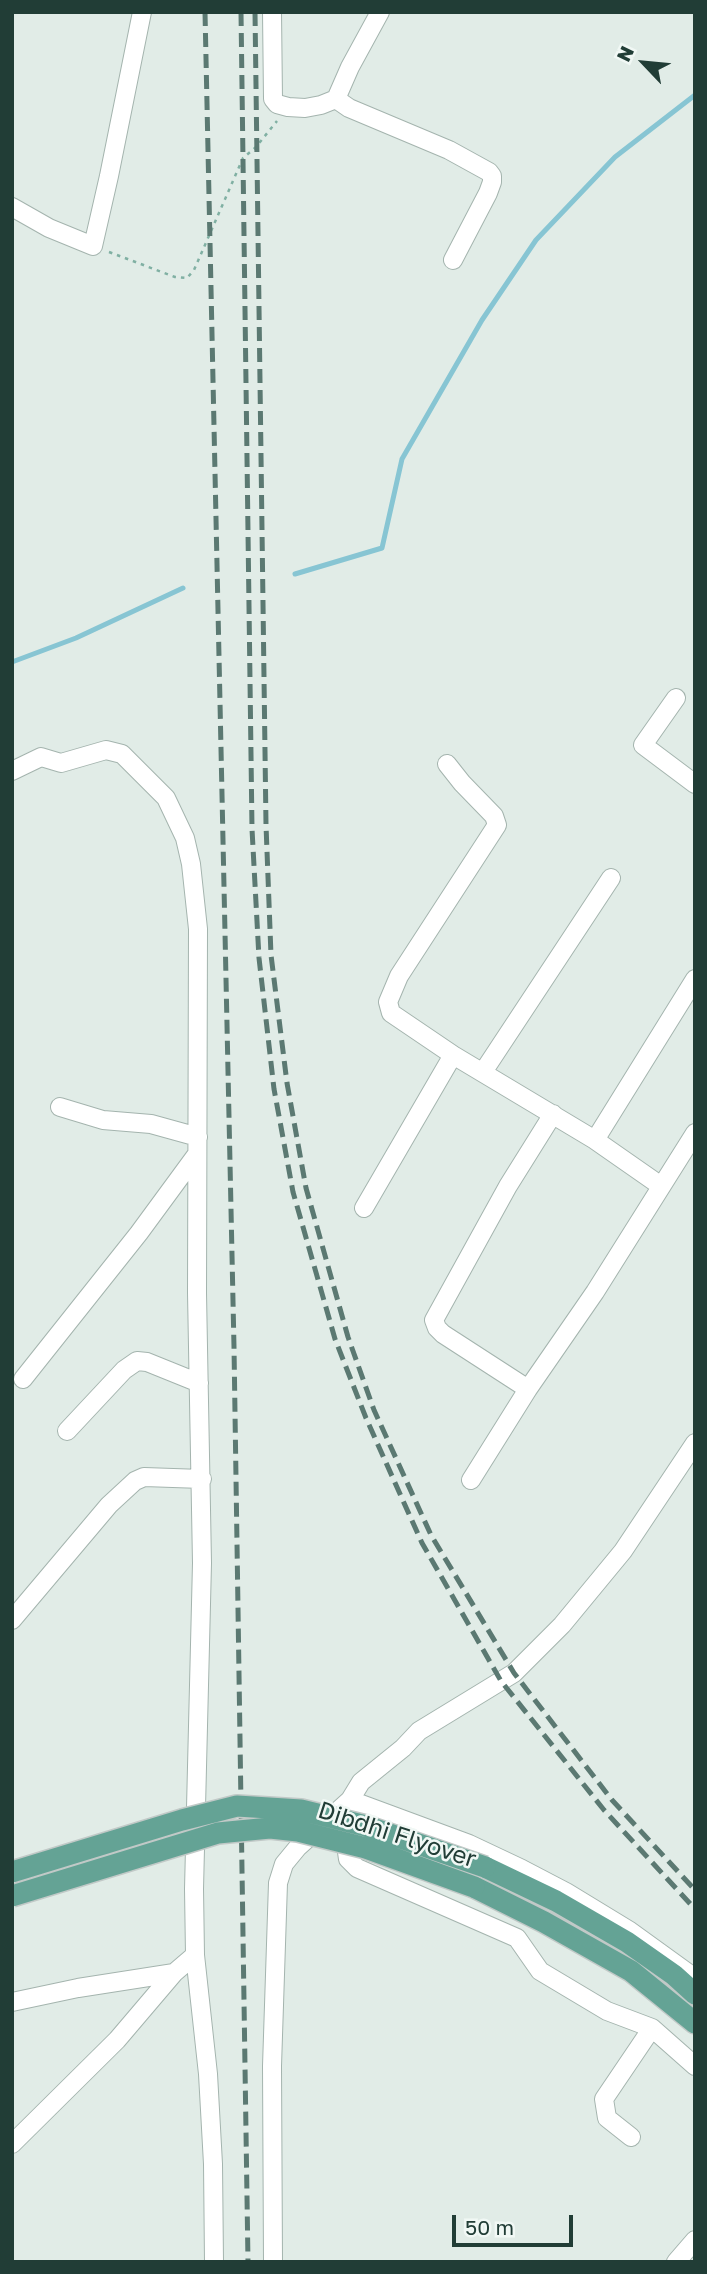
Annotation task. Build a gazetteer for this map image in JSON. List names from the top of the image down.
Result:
{
  "streets": {
    "main road": ["Dibdhi Flyover"]
  },
  "scale_bar": "50 m",
  "north": "top left"
}
